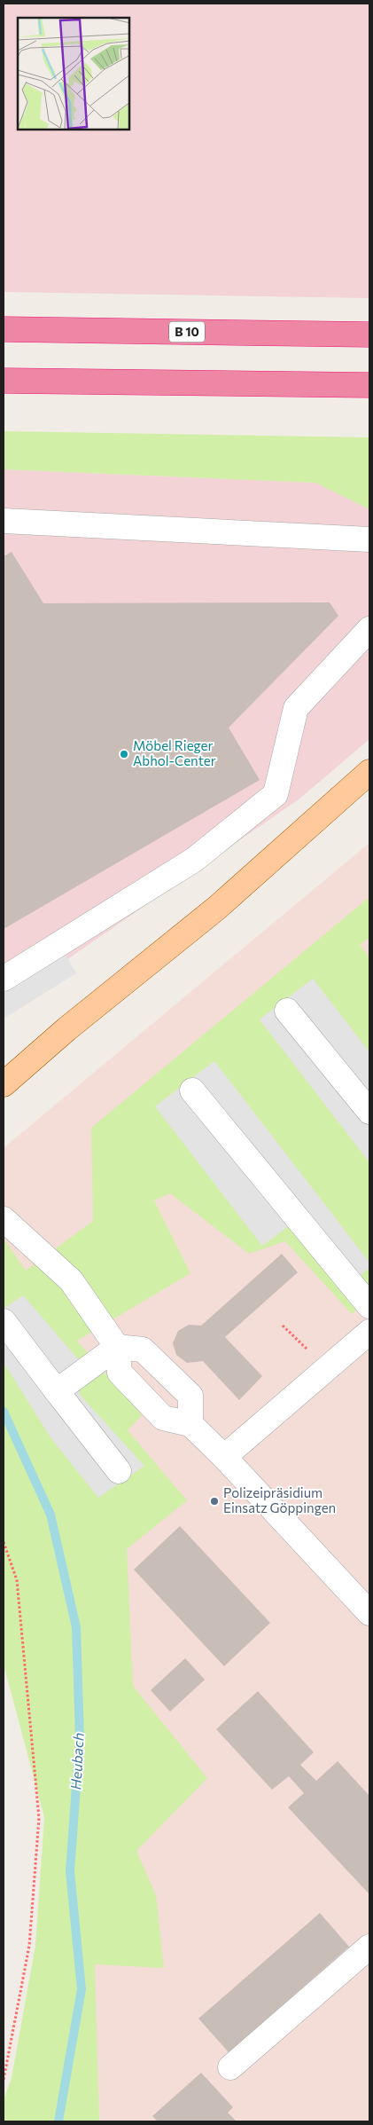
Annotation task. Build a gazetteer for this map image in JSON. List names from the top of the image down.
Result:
{
  "streets": {
    "highway": ["B 10"]
  },
  "water": ["Heubach"],
  "places": ["Möbel Rieger Abhol-Center", "Polizeipräsidium Einsatz Göppingen"]
}
